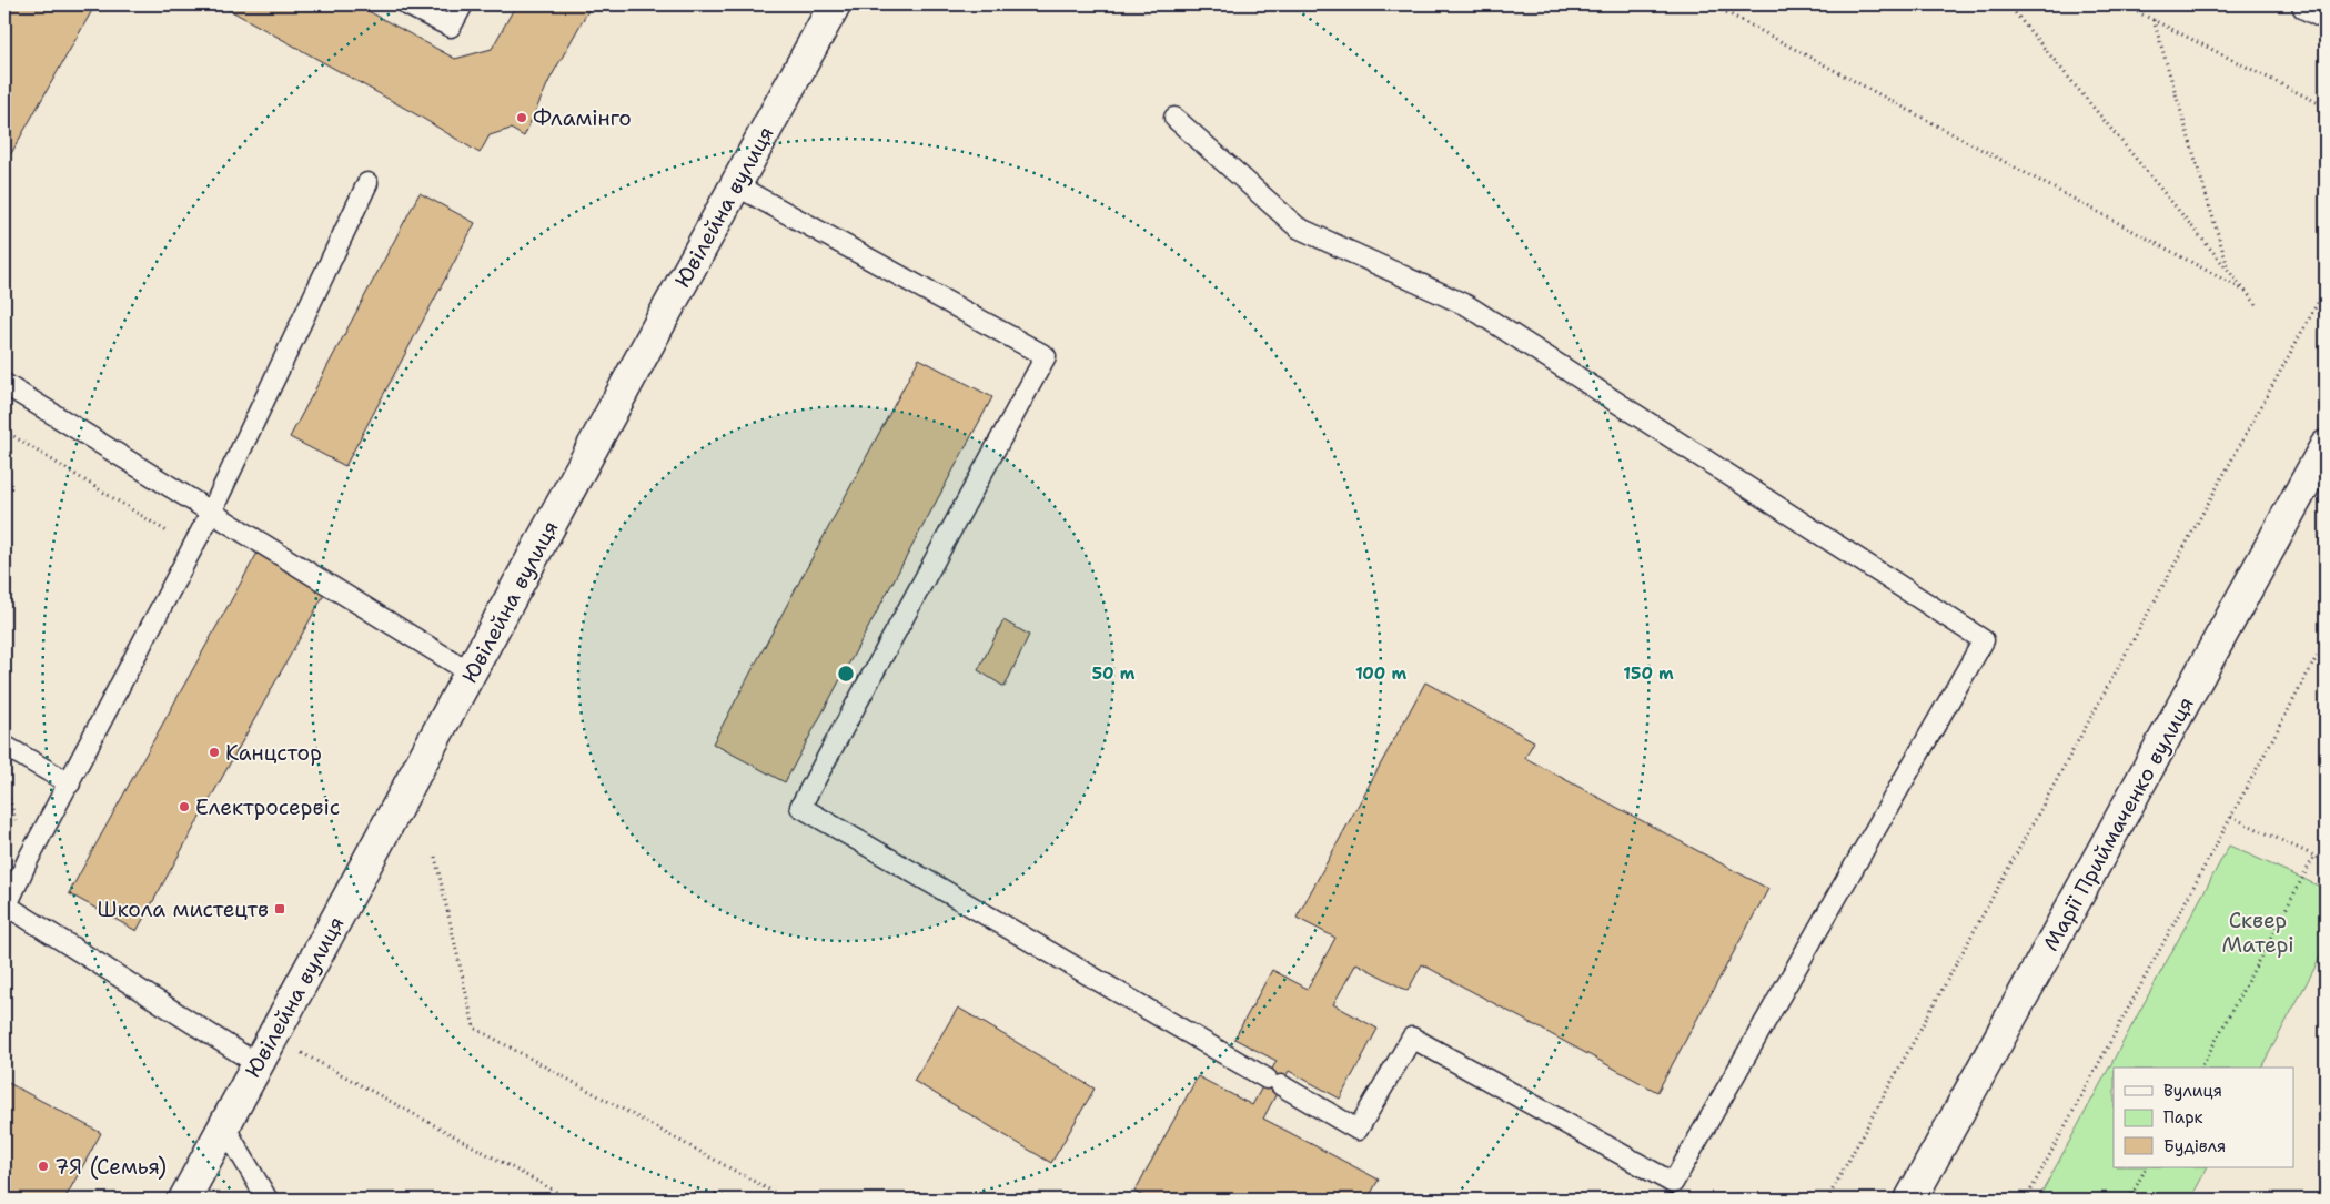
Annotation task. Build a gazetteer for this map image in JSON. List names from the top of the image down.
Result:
{
  "streets": {
    "street": ["Ювілейна вулиця", "Марії Приймаченко вулиця"]
  },
  "parks": ["Сквер Матері"],
  "places": {
    "other": [
      "Фламінго",
      "Канцстор",
      "Електросервіс",
      "7Я (Семья)"
    ],
    "transit": ["Школа мистецтв"]
  },
  "legend": ["Вулиця", "Парк", "Будівля"],
  "rings": ["50 m", "100 m", "150 m"]
}
